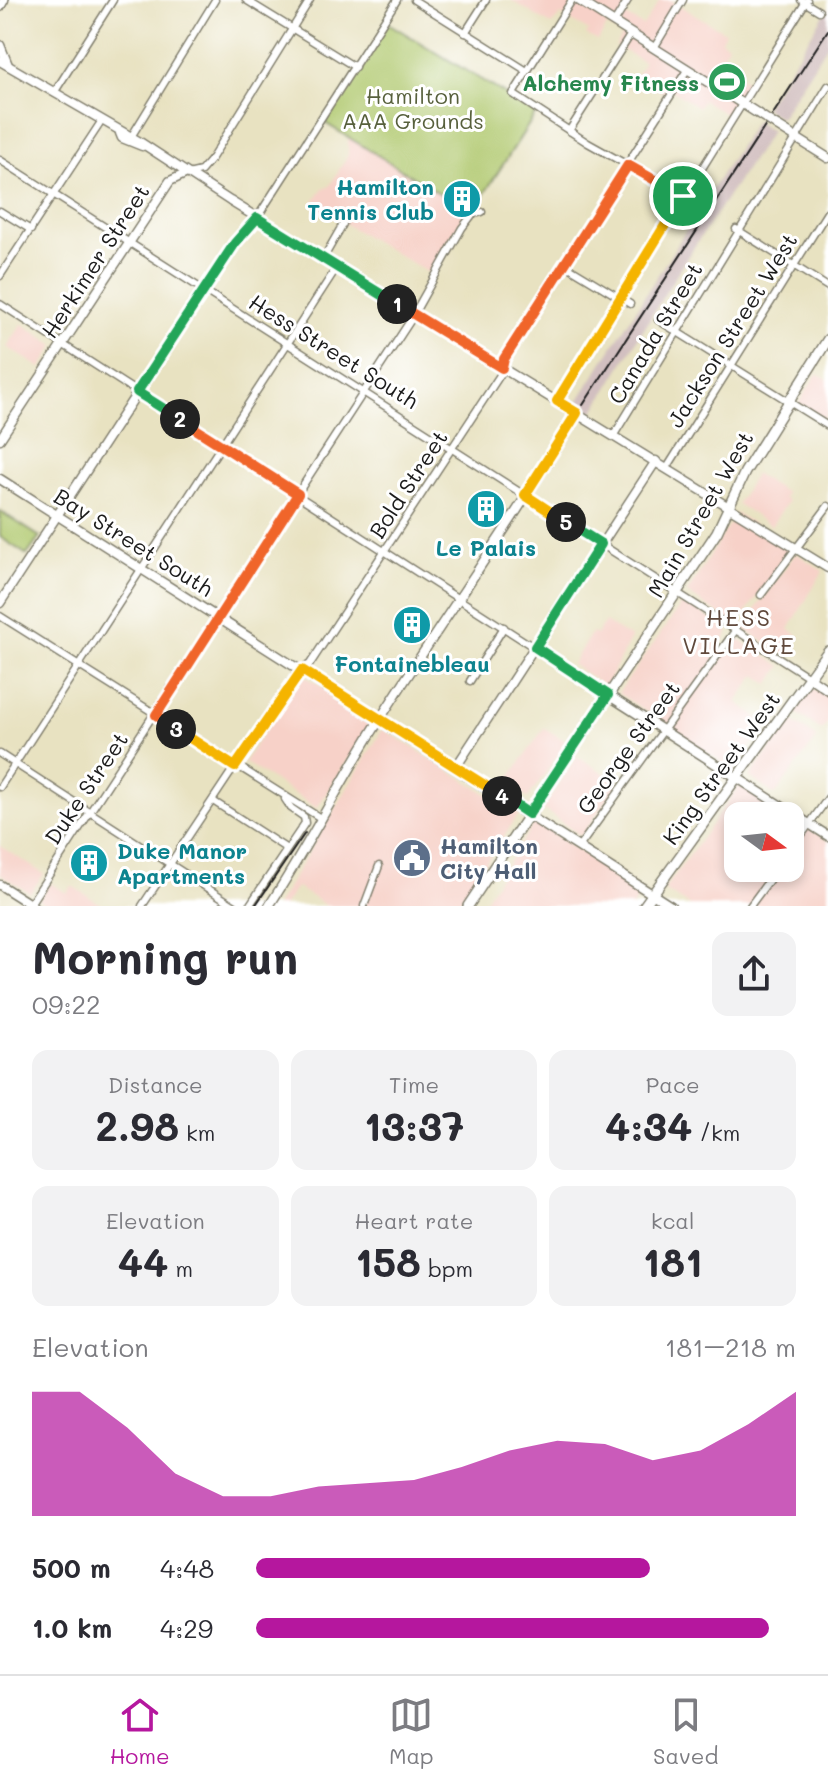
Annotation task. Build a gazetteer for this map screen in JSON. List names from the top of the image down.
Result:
{
  "streets": {
    "main road": ["Main Street West", "King Street West"],
    "street": [
      "Herkimer Street",
      "Jackson Street West",
      "Canada Street",
      "Hess Street South",
      "Bold Street",
      "Bay Street South",
      "George Street",
      "Duke Street"
    ]
  },
  "crossings": [
    ["Herkimer Street", "Hess Street South"],
    ["Hess Street South", "Bold Street"],
    ["Hess Street South", "Main Street West"],
    ["Hess Street South", "George Street"],
    ["Hess Street South", "King Street West"],
    ["Hess Street South", "Duke Street"],
    ["Bold Street", "Bay Street South"],
    ["Main Street West", "Bay Street South"],
    ["Bay Street South", "George Street"],
    ["Bay Street South", "King Street West"],
    ["Bay Street South", "Duke Street"]
  ],
  "districts": ["HESS VILLAGE"],
  "parks": ["Hamilton AAA Grounds"],
  "places": {
    "sports": ["Alchemy Fitness"],
    "building": [
      "Hamilton Tennis Club",
      "Le Palais",
      "Fontainebleau",
      "Duke Manor Apartments"
    ],
    "public building": ["Hamilton City Hall"]
  },
  "north": "right",
  "page": {
    "pins": [
      "1",
      "2",
      "5",
      "3",
      "4"
    ],
    "heading": ["Morning run", "09:22"],
    "stats": [
      ["Distance", "2.98 km"],
      ["Time", "13:37"],
      ["Pace", "4:34 /km"],
      ["Elevation", "44 m"],
      ["Heart rate", "158 bpm"],
      ["kcal", "181"]
    ],
    "chart": ["Elevation", "181–218 m"],
    "list": [
      {
        "name": "500 m",
        "note": "4:48"
      },
      {
        "name": "1.0 km",
        "note": "4:29"
      }
    ],
    "tabs": ["Home", "Map", "Saved"]
  }
}
